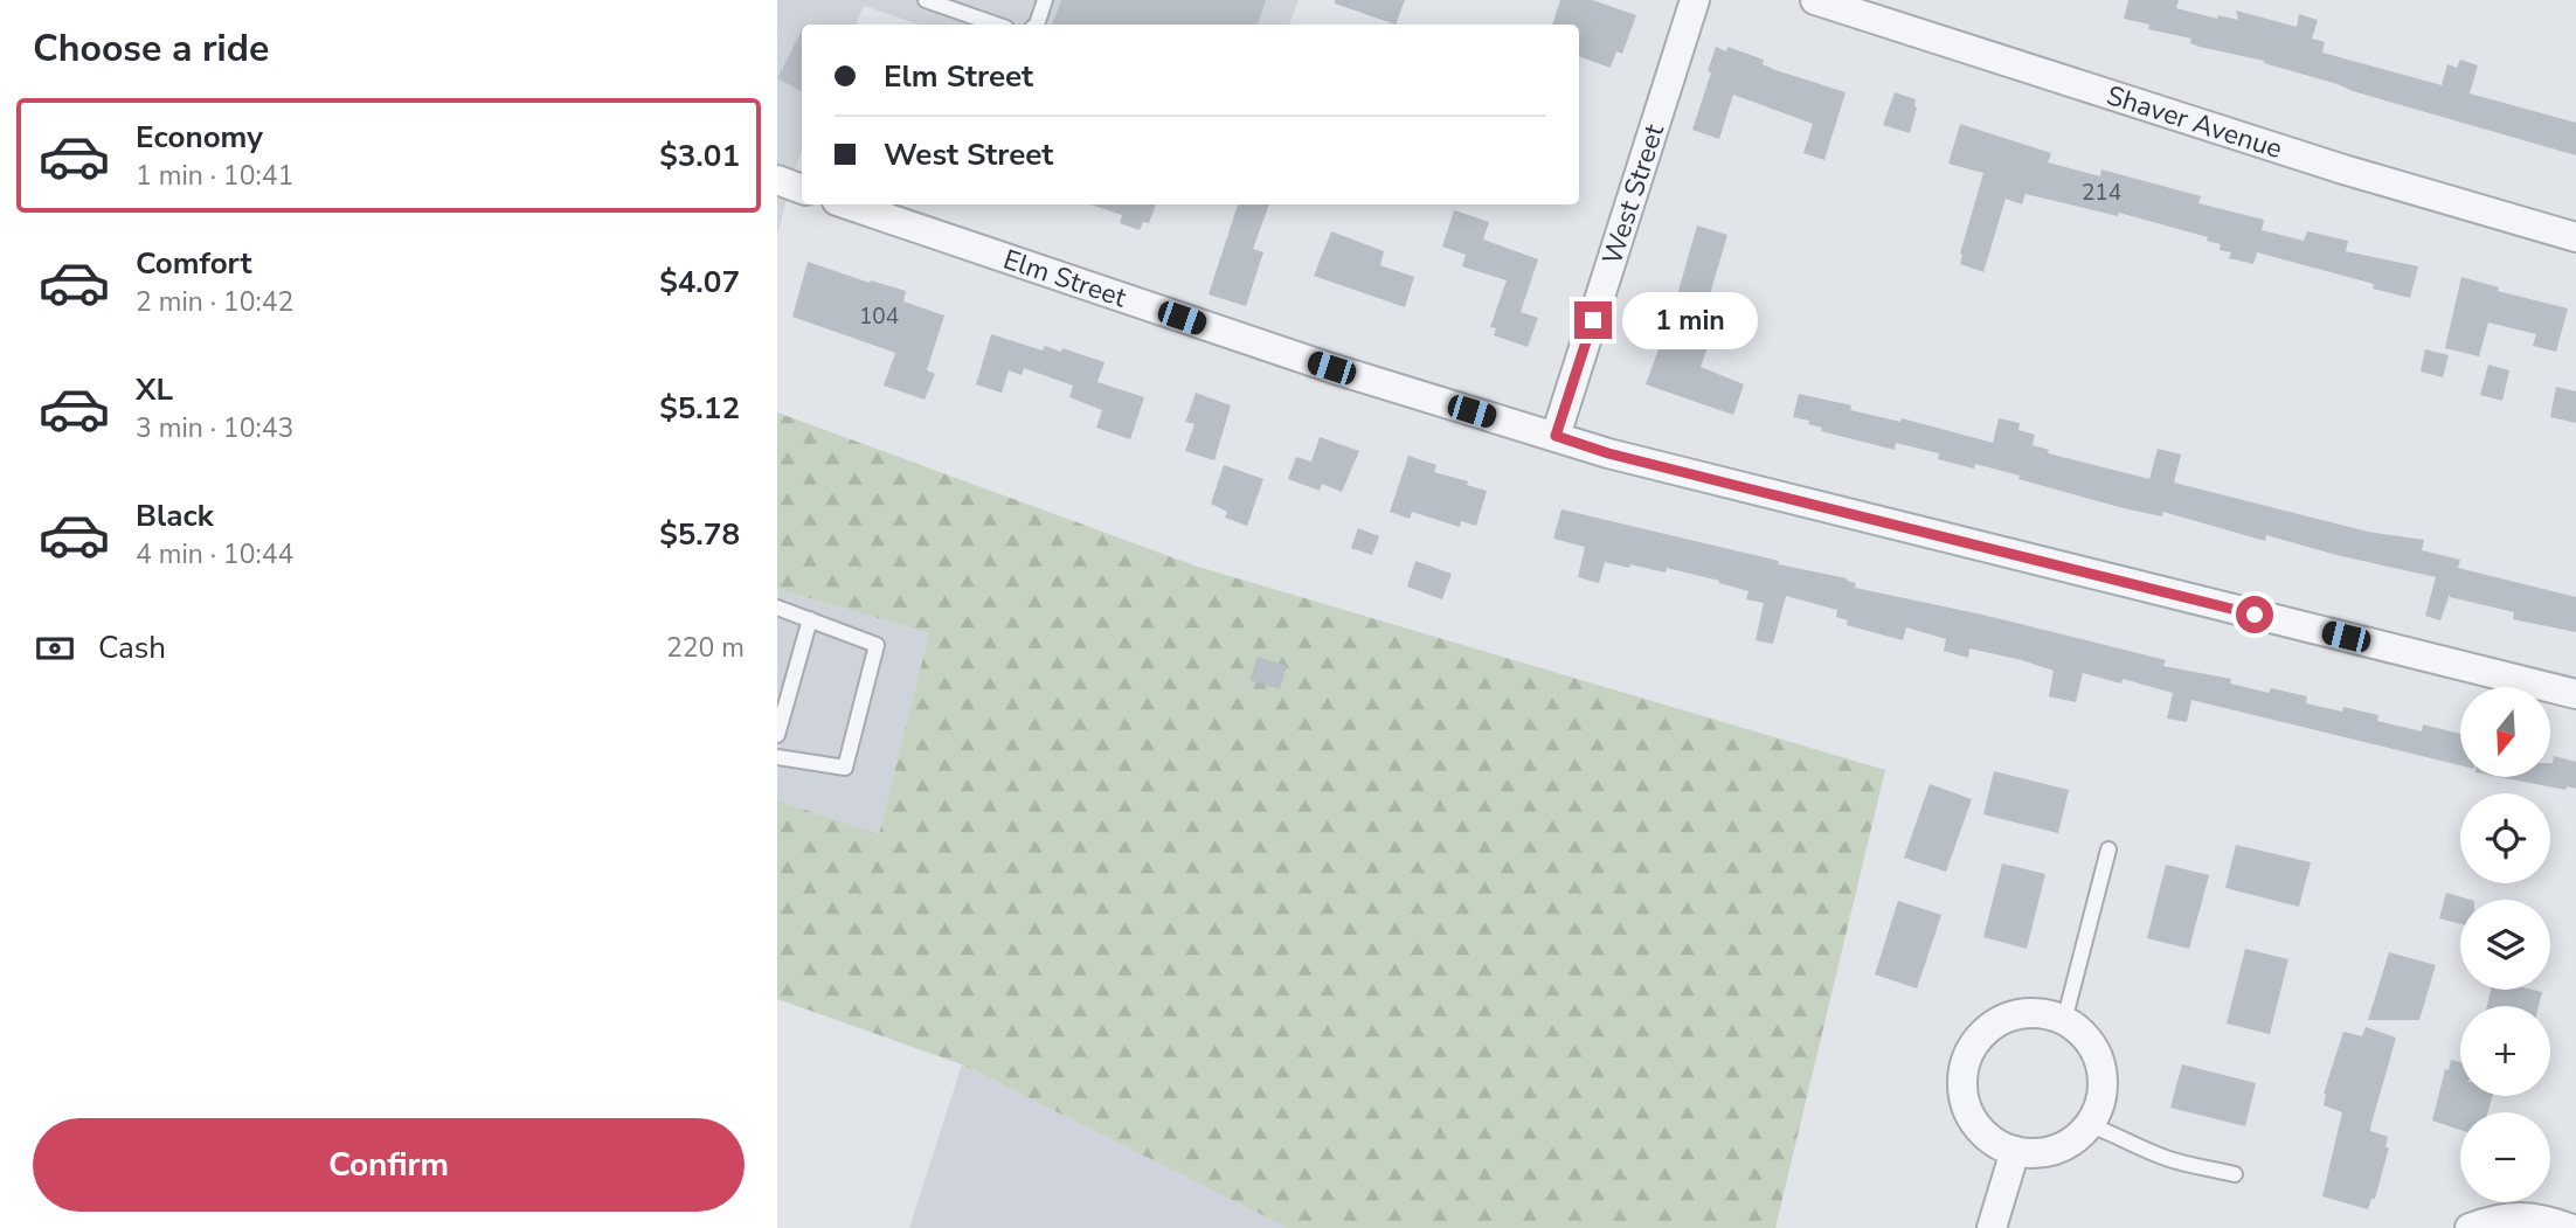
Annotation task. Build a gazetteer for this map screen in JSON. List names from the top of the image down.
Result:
{
  "streets": {
    "street": ["Shaver Avenue", "West Street", "Elm Street"]
  },
  "crossings": [
    ["West Street", "Elm Street"]
  ],
  "house_numbers": ["214", "104"],
  "north": "bottom",
  "page": {
    "heading": "Choose a ride",
    "banner": ["Elm Street", "West Street"],
    "list": [
      {
        "name": "Economy",
        "note": "1 min · 10:41",
        "value": "$3.01"
      },
      {
        "name": "Comfort",
        "note": "2 min · 10:42",
        "value": "$4.07"
      },
      {
        "name": "XL",
        "note": "3 min · 10:43",
        "value": "$5.12"
      },
      {
        "name": "Black",
        "note": "4 min · 10:44",
        "value": "$5.78"
      }
    ],
    "bubble": "1 min",
    "pay": ["Cash", "220 m"],
    "map_buttons": ["+", "−"],
    "buttons": "Confirm"
  }
}
